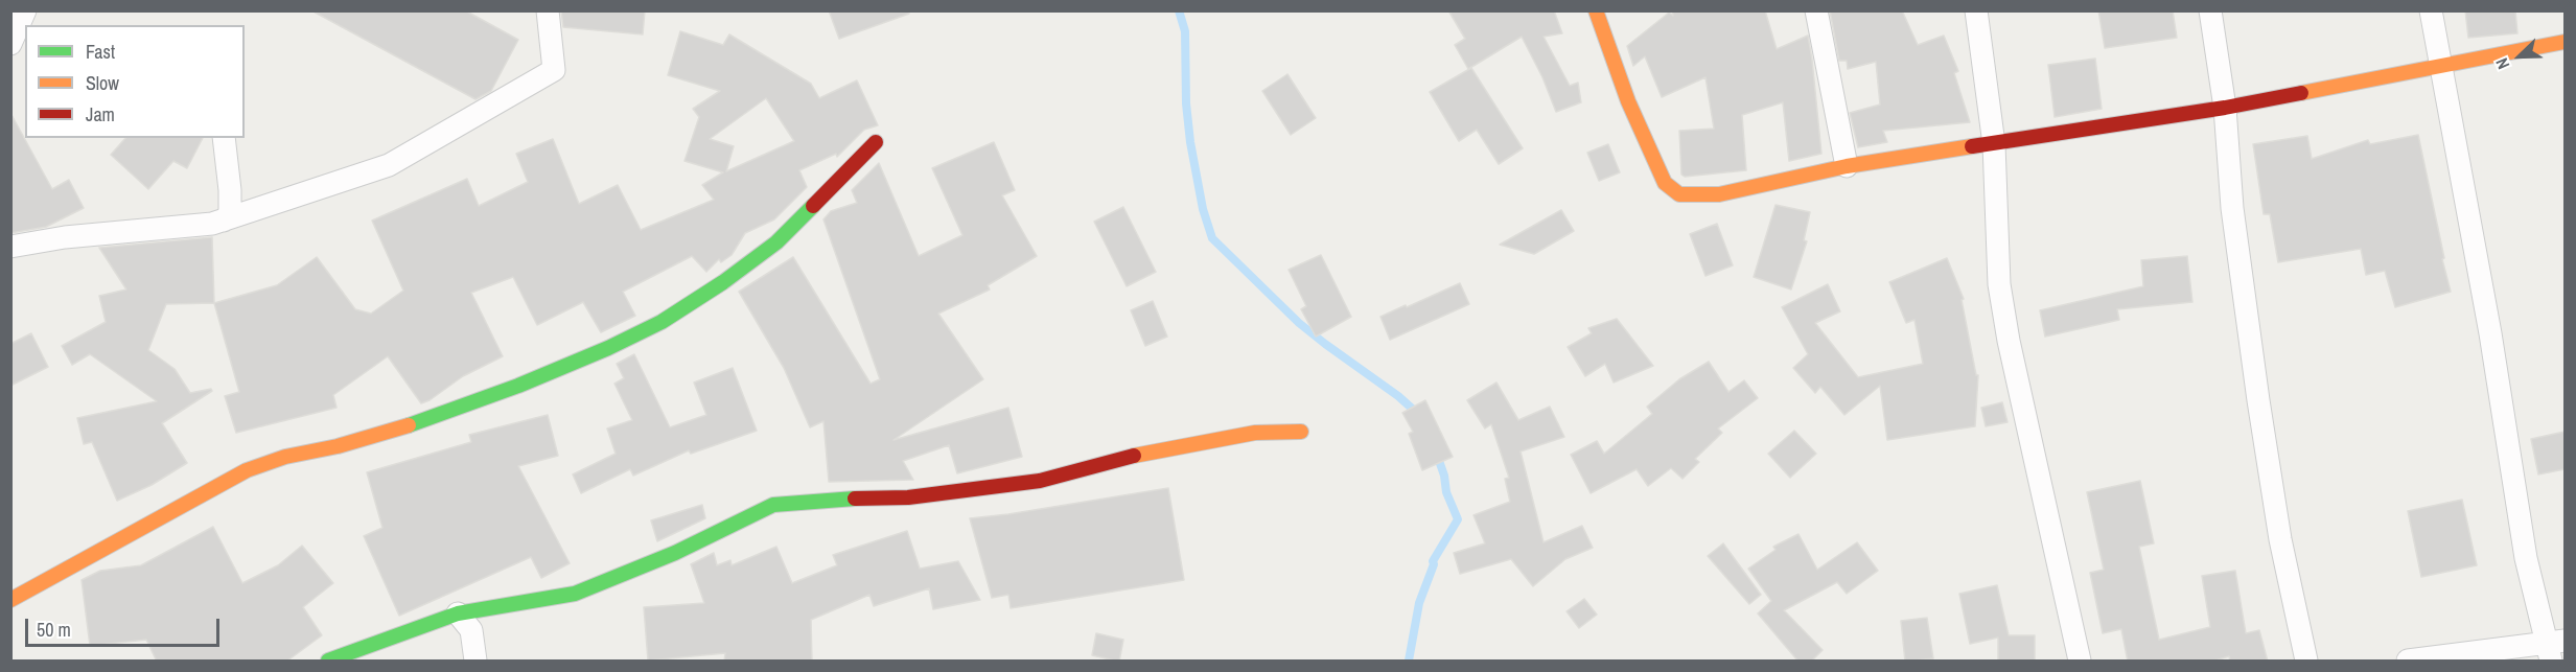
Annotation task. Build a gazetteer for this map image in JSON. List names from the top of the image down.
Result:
{
  "legend": ["Fast", "Slow", "Jam"],
  "scale_bar": "50 m",
  "north": "bottom left"
}
